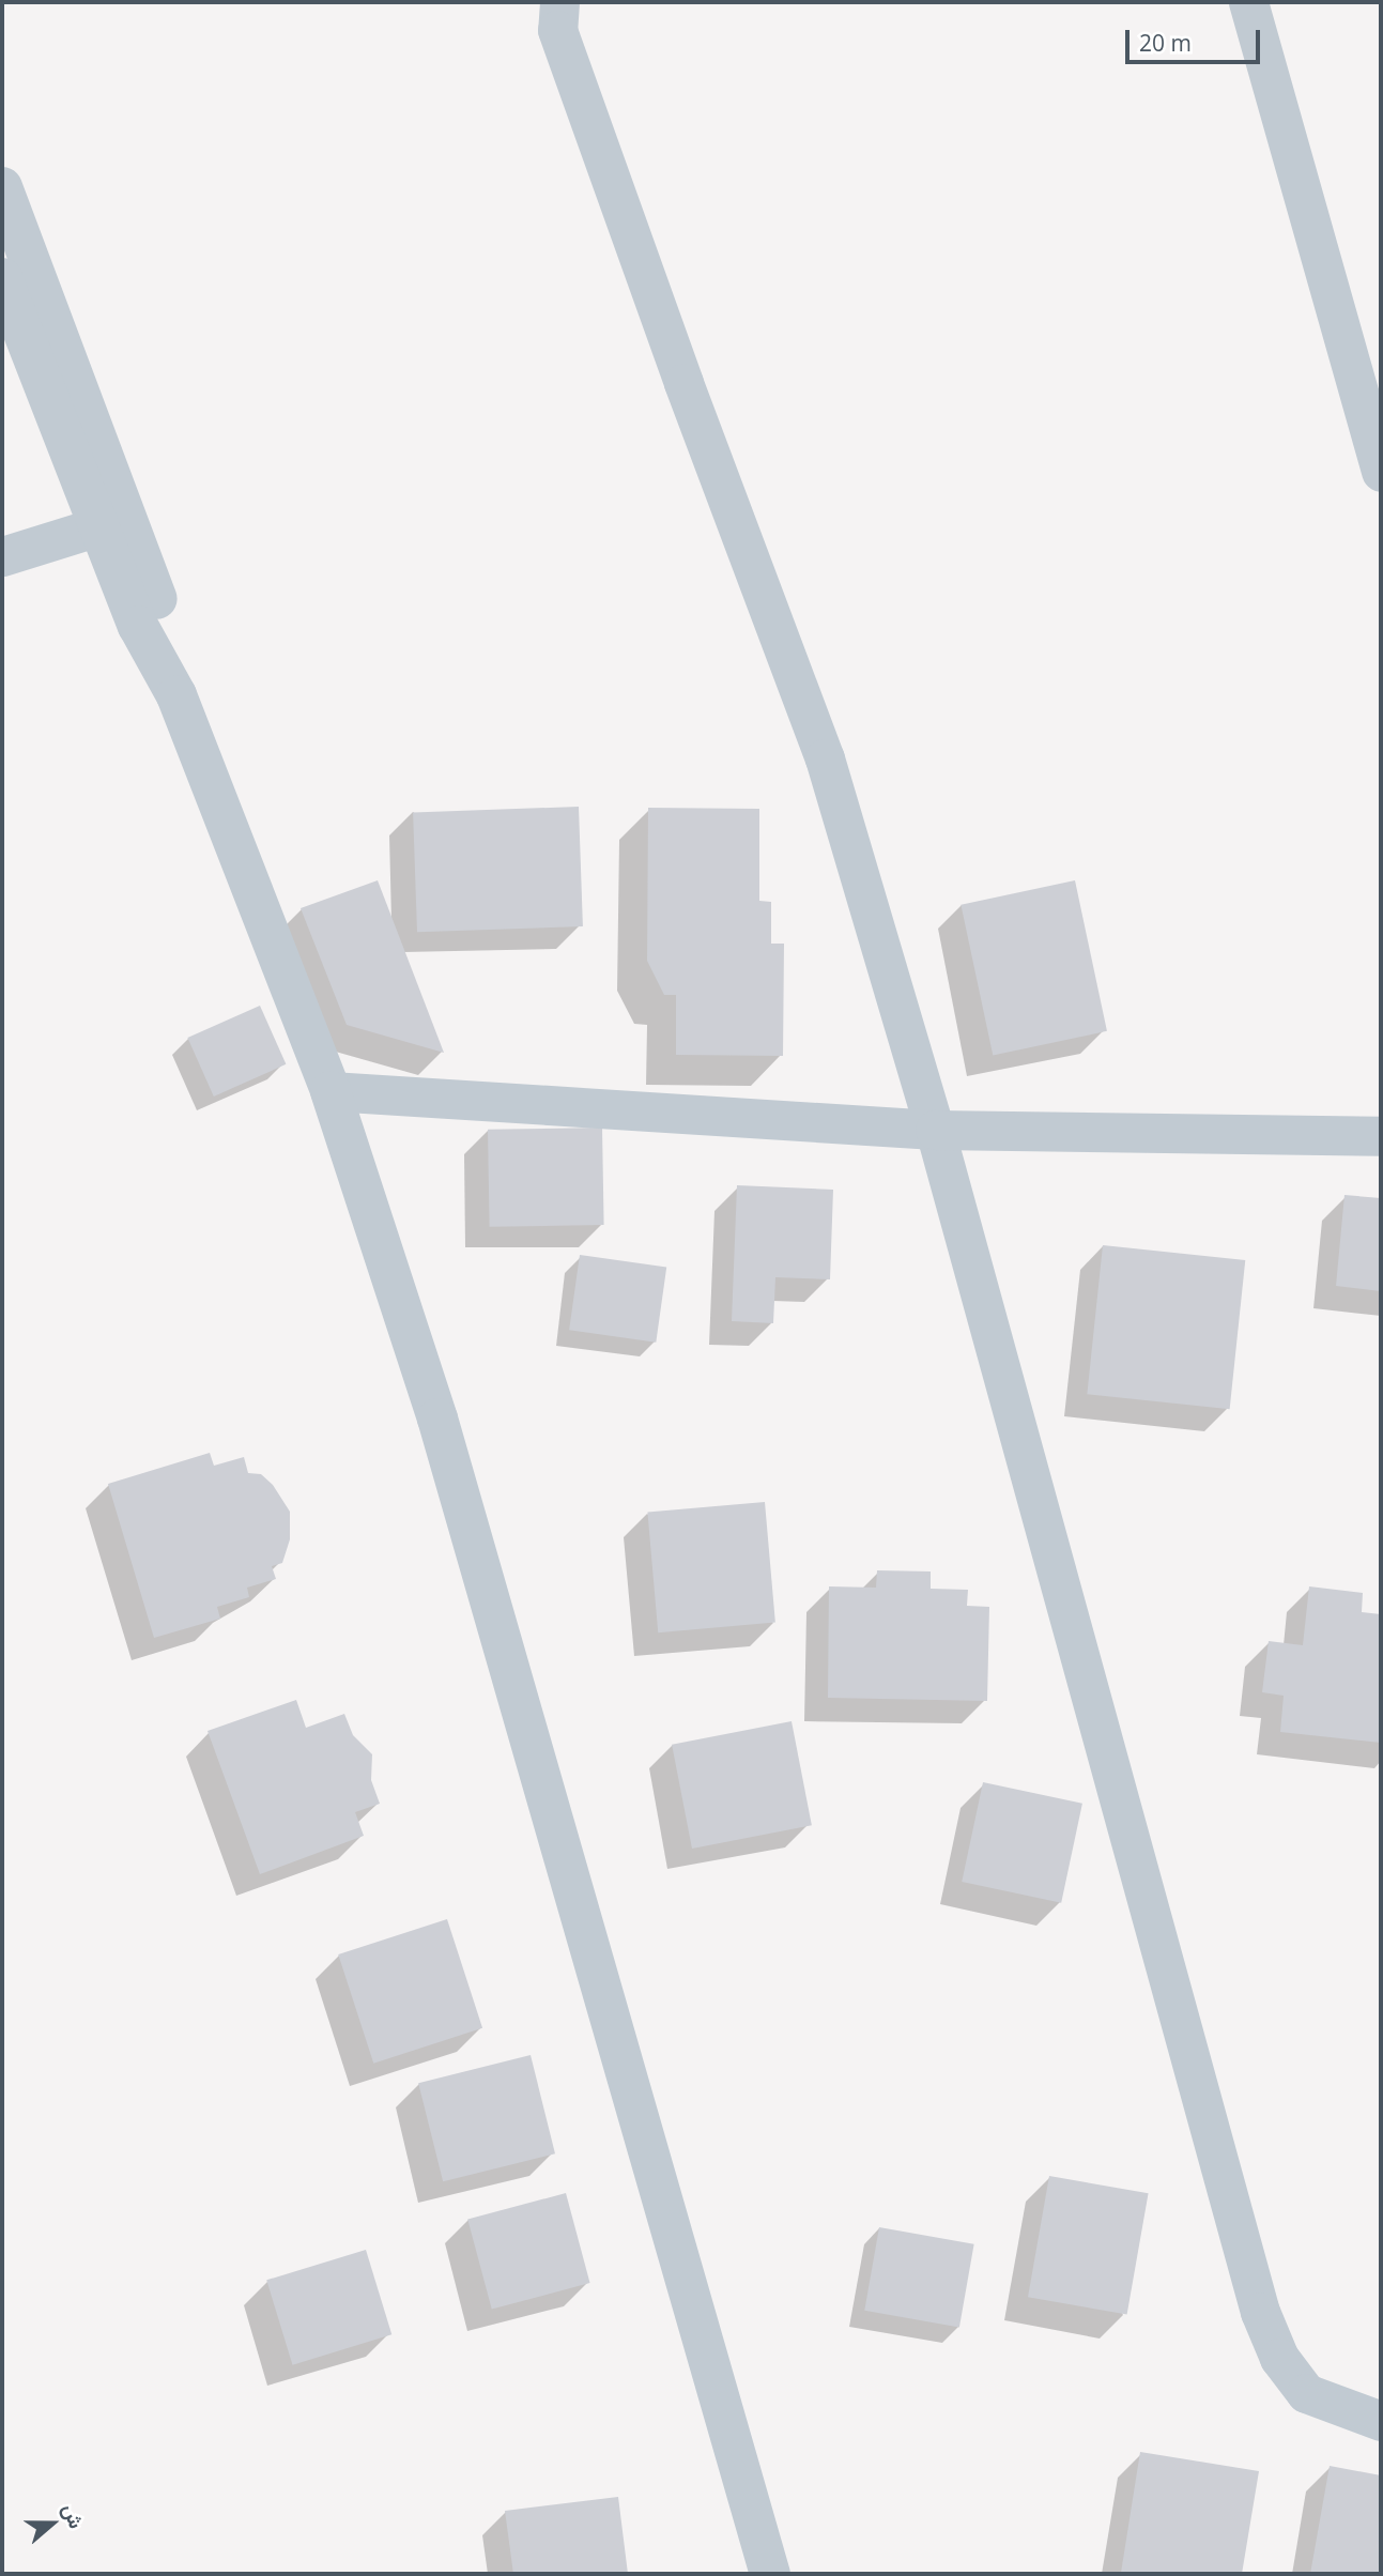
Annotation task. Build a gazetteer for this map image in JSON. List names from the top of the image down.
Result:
{
  "scale_bar": "20 m",
  "north": "right"
}
